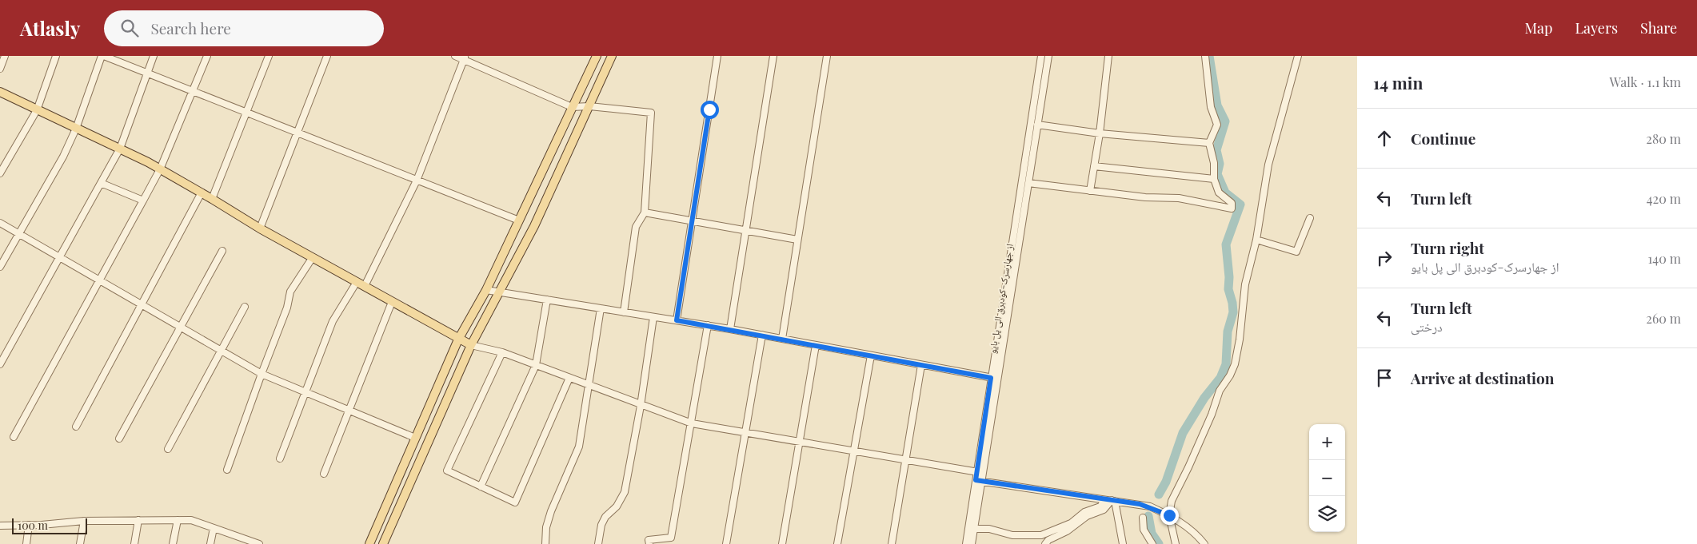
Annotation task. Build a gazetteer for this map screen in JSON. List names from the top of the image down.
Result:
{
  "streets": {
    "street": ["از جهارسرک-کودبرق الی پل بایو"]
  },
  "scale_bar": "100 m",
  "page": {
    "header": "Atlasly",
    "search": "Search here",
    "nav": ["Map", "Layers", "Share"],
    "heading": ["14 min", "Walk · 1.1 km"],
    "list": [
      ["Continue", "280 m"],
      ["Turn left", "420 m"],
      ["Turn right", "از جهارسرک-کودبرق الی پل بایو", "140 m"],
      ["Turn left", "درختی", "260 m"],
      "Arrive at destination"
    ],
    "map_buttons": ["+", "−"],
    "scale": "100 m"
  }
}
